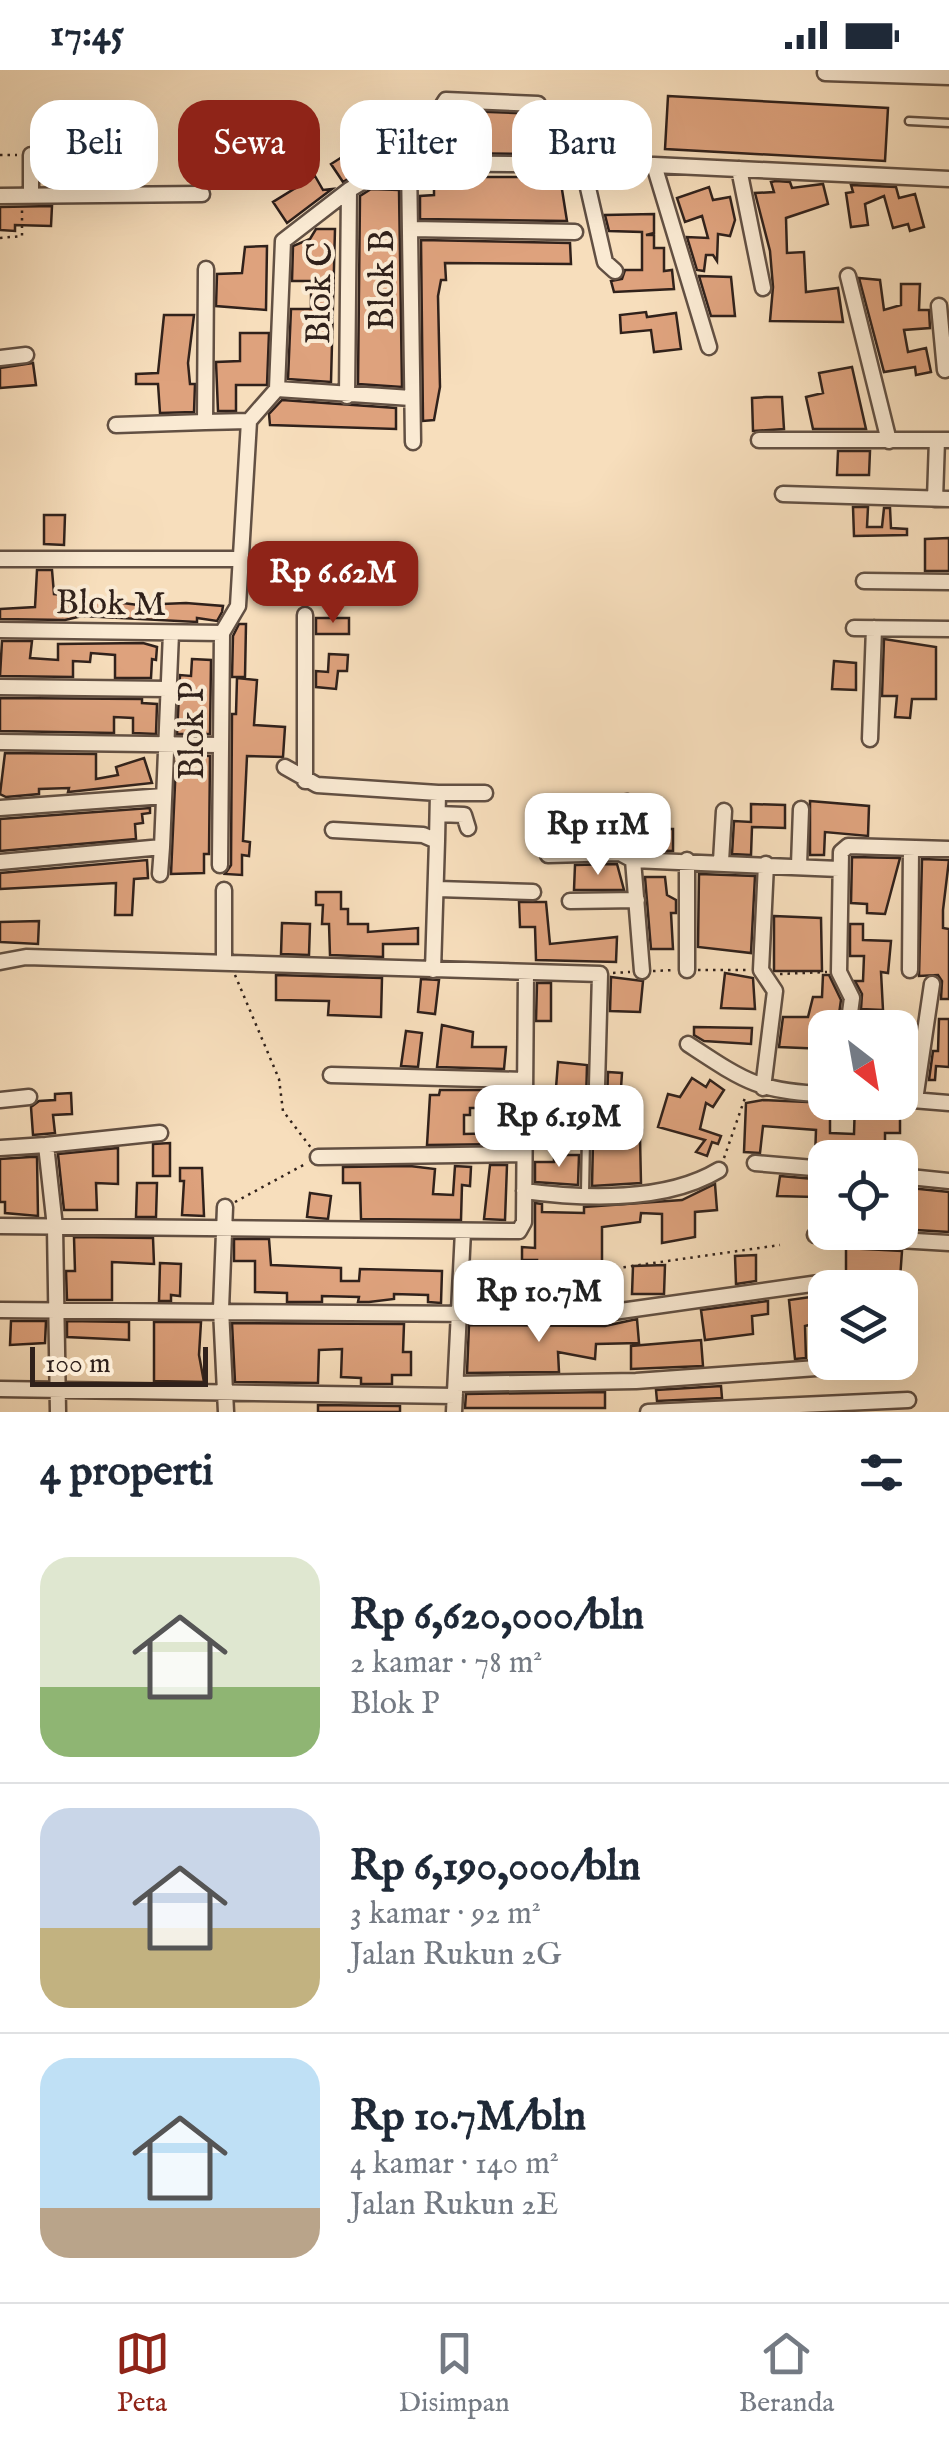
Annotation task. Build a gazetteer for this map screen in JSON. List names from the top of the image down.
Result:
{
  "streets": {
    "street": [
      "Blok B",
      "Blok C",
      "Blok M",
      "Blok P"
    ]
  },
  "crossings": [
    ["Blok M", "Blok P"]
  ],
  "scale_bar": "100 m",
  "north": "bottom right",
  "page": {
    "status": "17:45",
    "chip": [
      "Beli",
      "Sewa",
      "Filter",
      "Baru"
    ],
    "price": [
      "Rp 6.62M",
      "Rp 11M",
      "Rp 6.19M",
      "Rp 10.7M"
    ],
    "scale": "100 m",
    "heading": "4 properti",
    "list": [
      {
        "name": "Rp 6,620,000/bln",
        "note": "2 kamar · 78 m² · Blok P"
      },
      {
        "name": "Rp 6,190,000/bln",
        "note": "3 kamar · 92 m² · Jalan Rukun 2G"
      },
      {
        "name": "Rp 10.7M/bln",
        "note": "4 kamar · 140 m² · Jalan Rukun 2E"
      }
    ],
    "tabs": ["Peta", "Disimpan", "Beranda"]
  }
}
